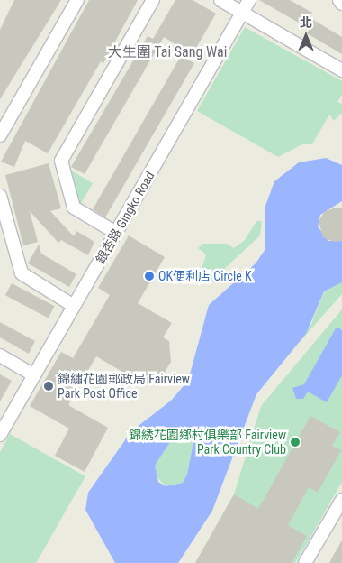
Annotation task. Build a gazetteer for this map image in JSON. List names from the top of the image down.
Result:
{
  "streets": {
    "street": ["銀杏路 Gingko Road"]
  },
  "districts": ["大生圍 Tai Sang Wai"],
  "places": ["OK便利店 Circle K", "錦繡花園郵政局 Fairview Park Post Office", "錦綉花園鄉村俱樂部 Fairview Park Country Club"],
  "north": "top"
}
